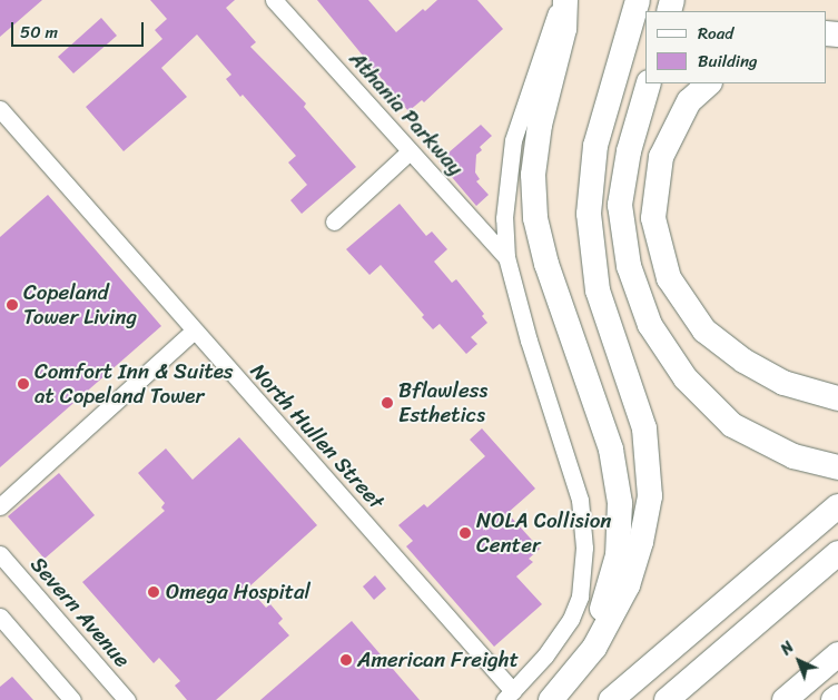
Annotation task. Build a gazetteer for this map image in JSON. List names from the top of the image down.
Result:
{
  "streets": {
    "street": ["Athania Parkway", "North Hullen Street", "Severn Avenue"]
  },
  "places": [
    "Copeland Tower Living",
    "Comfort Inn & Suites at Copeland Tower",
    "Bflawless Esthetics",
    "NOLA Collision Center",
    "Omega Hospital",
    "American Freight"
  ],
  "legend": ["Road", "Building"],
  "scale_bar": "50 m",
  "north": "top left"
}
